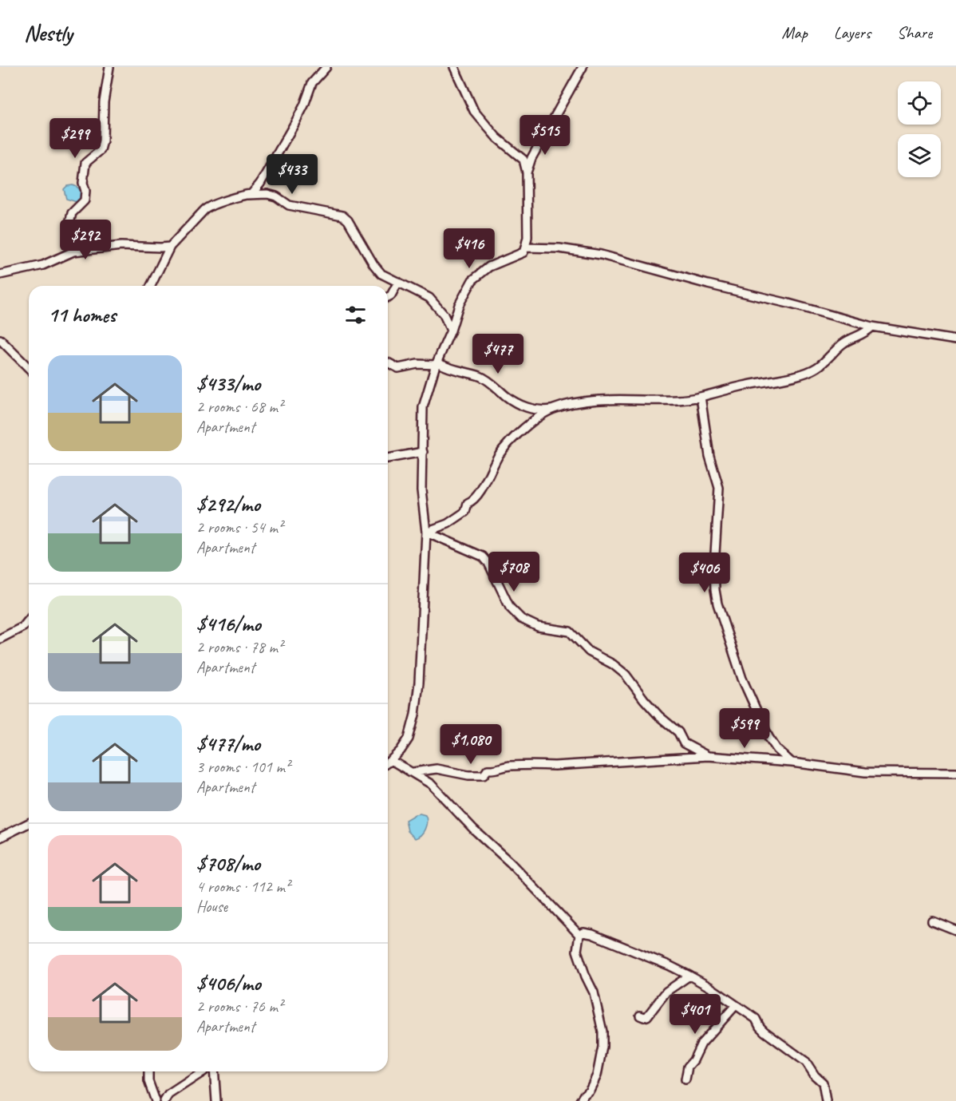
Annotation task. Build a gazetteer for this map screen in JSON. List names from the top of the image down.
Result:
{
  "page": {
    "header": "Nestly",
    "nav": ["Map", "Layers", "Share"],
    "price": [
      "$515",
      "$299",
      "$433",
      "$292",
      "$416",
      "$477",
      "$708",
      "$406",
      "$599",
      "$1,080",
      "$401"
    ],
    "heading": "11 homes",
    "list": [
      {
        "name": "$433/mo",
        "note": "2 rooms · 68 m² · Apartment"
      },
      {
        "name": "$292/mo",
        "note": "2 rooms · 54 m² · Apartment"
      },
      {
        "name": "$416/mo",
        "note": "2 rooms · 78 m² · Apartment"
      },
      {
        "name": "$477/mo",
        "note": "3 rooms · 101 m² · Apartment"
      },
      {
        "name": "$708/mo",
        "note": "4 rooms · 112 m² · House"
      },
      {
        "name": "$406/mo",
        "note": "2 rooms · 76 m² · Apartment"
      }
    ]
  }
}
